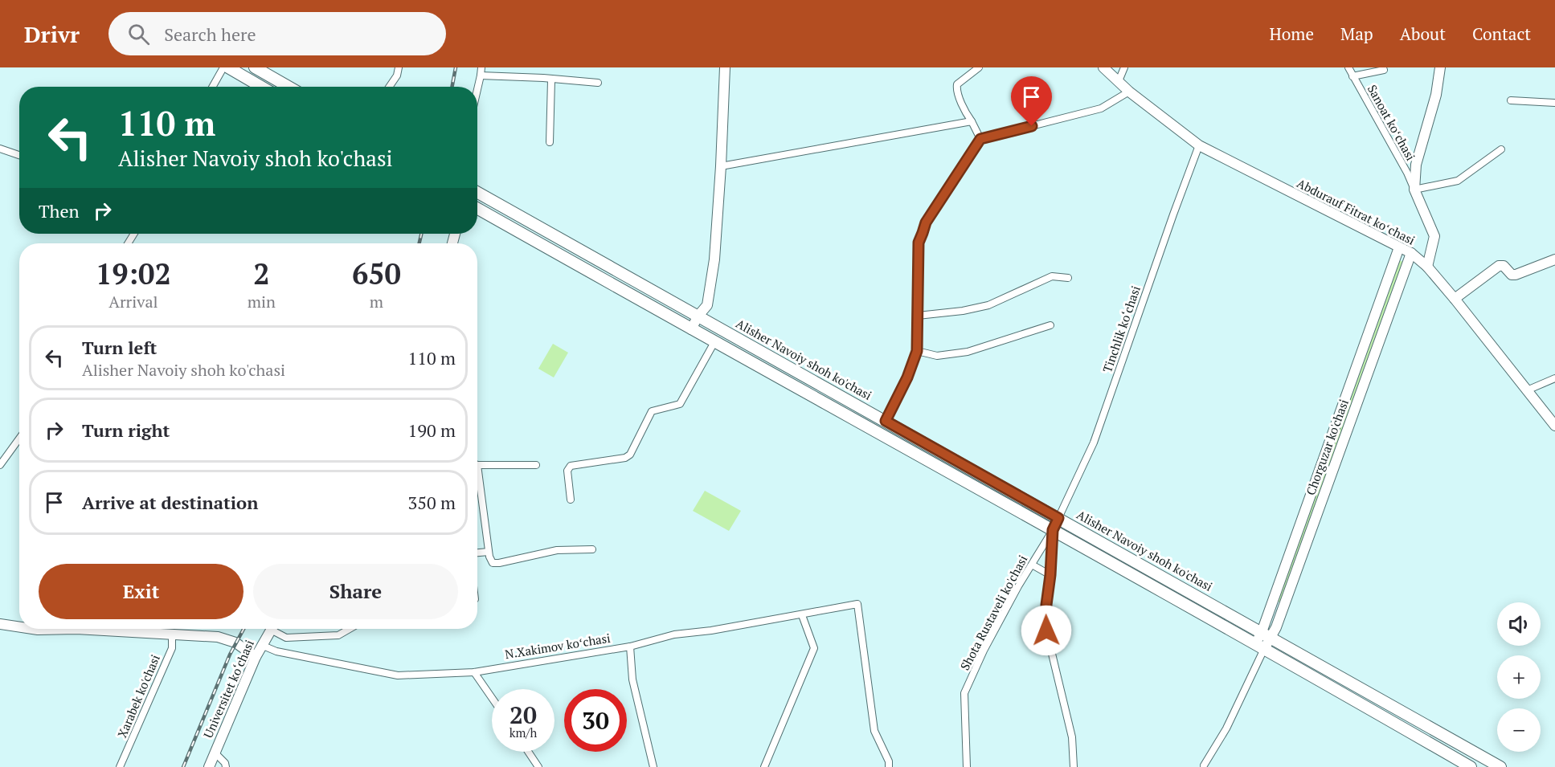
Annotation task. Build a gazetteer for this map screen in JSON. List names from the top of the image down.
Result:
{
  "streets": {
    "main road": [
      "Abdurauf Fitrat koʻchasi",
      "Alisher Navoiy shoh ko'chasi",
      "Chorguzar ko'chasi",
      "Universitet kо‘chasi"
    ],
    "street": [
      "Sanoat koʻchasi",
      "Tinchlik kо‘chasi",
      "Shota Rustaveli ko'chasi",
      "N.Xakimov koʻchasi",
      "Xarabek ko'chasi"
    ]
  },
  "crossings": [
    ["Abdurauf Fitrat koʻchasi", "Tinchlik kо‘chasi"],
    ["Abdurauf Fitrat koʻchasi", "Chorguzar ko'chasi"],
    ["Tinchlik kо‘chasi", "Alisher Navoiy shoh ko'chasi"],
    ["Tinchlik kо‘chasi", "Shota Rustaveli ko'chasi"],
    ["Alisher Navoiy shoh ko'chasi", "Chorguzar ko'chasi"],
    ["N.Xakimov koʻchasi", "Universitet kо‘chasi"]
  ],
  "page": {
    "header": "Drivr",
    "search": "Search here",
    "nav": [
      "Home",
      "Map",
      "About",
      "Contact"
    ],
    "turn": ["110 m", "Alisher Navoiy shoh ko'chasi"],
    "then": "Then",
    "eta": [
      "19:02",
      "Arrival",
      "2",
      "min",
      "650",
      "m"
    ],
    "list": [
      {
        "name": "Turn left",
        "note": "Alisher Navoiy shoh ko'chasi",
        "value": "110 m"
      },
      {
        "name": "Turn right",
        "value": "190 m"
      },
      {
        "name": "Arrive at destination",
        "value": "350 m"
      }
    ],
    "buttons": ["Exit", "Share"],
    "map_buttons": ["+", "−"],
    "speed": "20 km/h",
    "limit": "30"
  }
}
